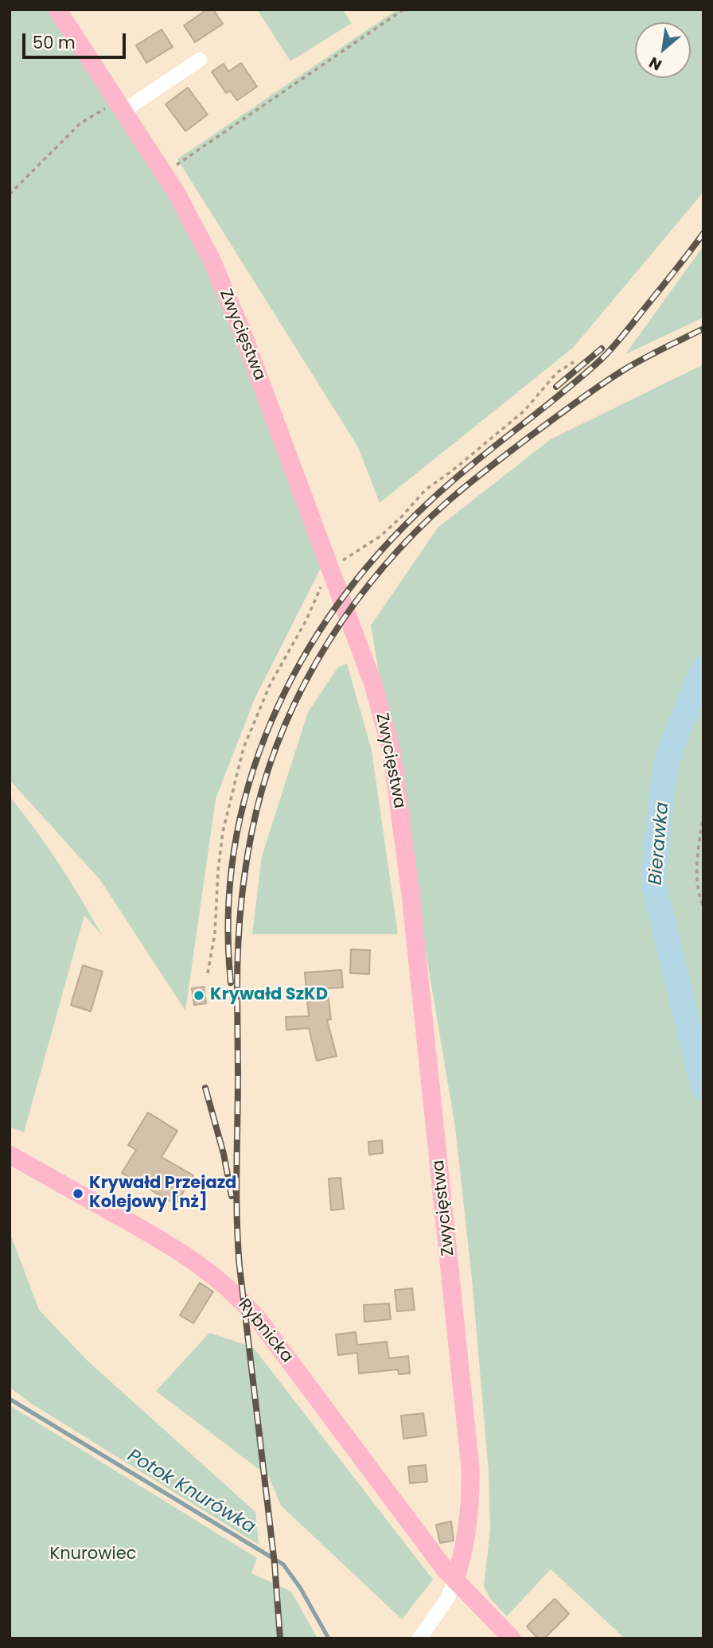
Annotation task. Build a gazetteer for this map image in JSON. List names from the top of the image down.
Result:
{
  "streets": {
    "main road": ["Zwycięstwa", "Rybnicka"]
  },
  "crossings": [
    ["Zwycięstwa", "Rybnicka"]
  ],
  "water": ["Bierawka", "Potok Knurówka"],
  "parks": ["Knurowiec"],
  "places": ["Krywałd SzKD", "Krywałd Przejazd Kolejowy [nż]"],
  "scale_bar": "50 m",
  "north": "bottom left"
}
